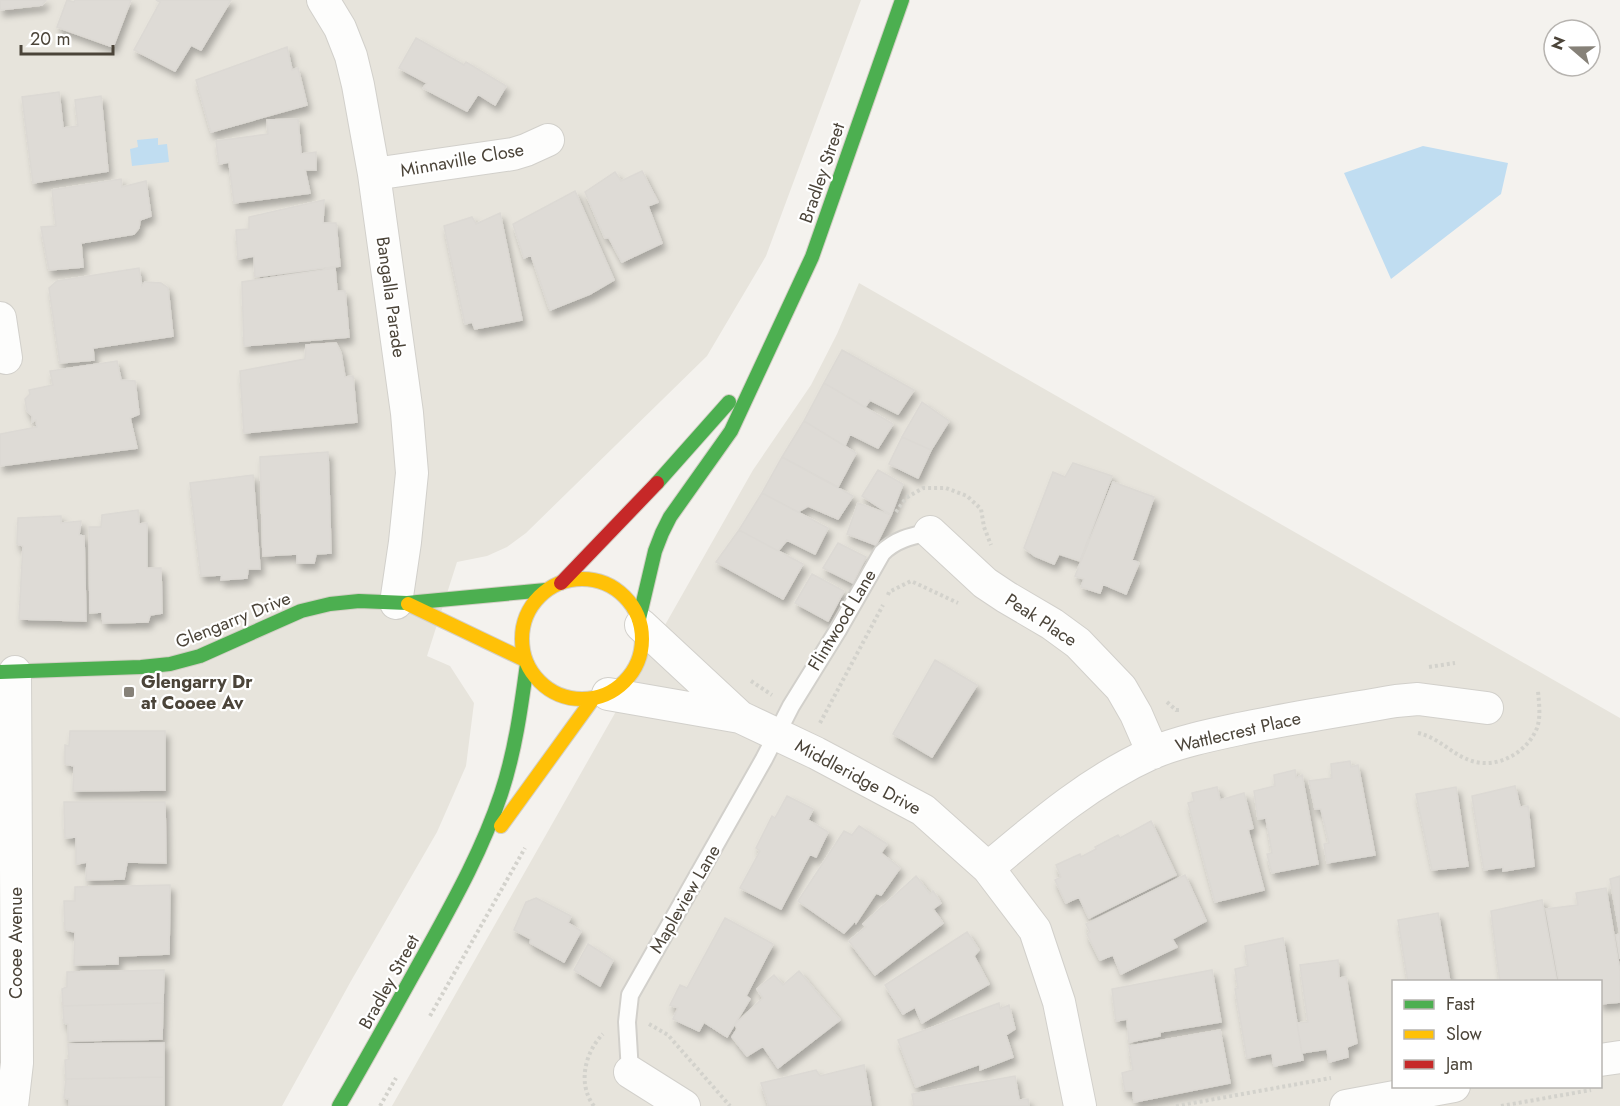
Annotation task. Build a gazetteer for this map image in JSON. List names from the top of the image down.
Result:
{
  "streets": {
    "main road": ["Bradley Street", "Glengarry Drive"],
    "street": [
      "Minnaville Close",
      "Bangalla Parade",
      "Peak Place",
      "Wattlecrest Place",
      "Middleridge Drive",
      "Cooee Avenue"
    ],
    "lane": ["Flintwood Lane", "Mapleview Lane"]
  },
  "crossings": [
    ["Minnaville Close", "Bangalla Parade"],
    ["Bradley Street", "Glengarry Drive"],
    ["Bradley Street", "Middleridge Drive"],
    ["Bangalla Parade", "Glengarry Drive"],
    ["Glengarry Drive", "Middleridge Drive"],
    ["Glengarry Drive", "Cooee Avenue"],
    ["Flintwood Lane", "Peak Place"],
    ["Flintwood Lane", "Middleridge Drive"],
    ["Flintwood Lane", "Mapleview Lane"],
    ["Peak Place", "Wattlecrest Place"],
    ["Wattlecrest Place", "Middleridge Drive"],
    ["Middleridge Drive", "Mapleview Lane"]
  ],
  "places": {
    "transit": ["Glengarry Dr at Cooee Av"]
  },
  "legend": ["Fast", "Slow", "Jam"],
  "scale_bar": "20 m",
  "north": "left"
}
